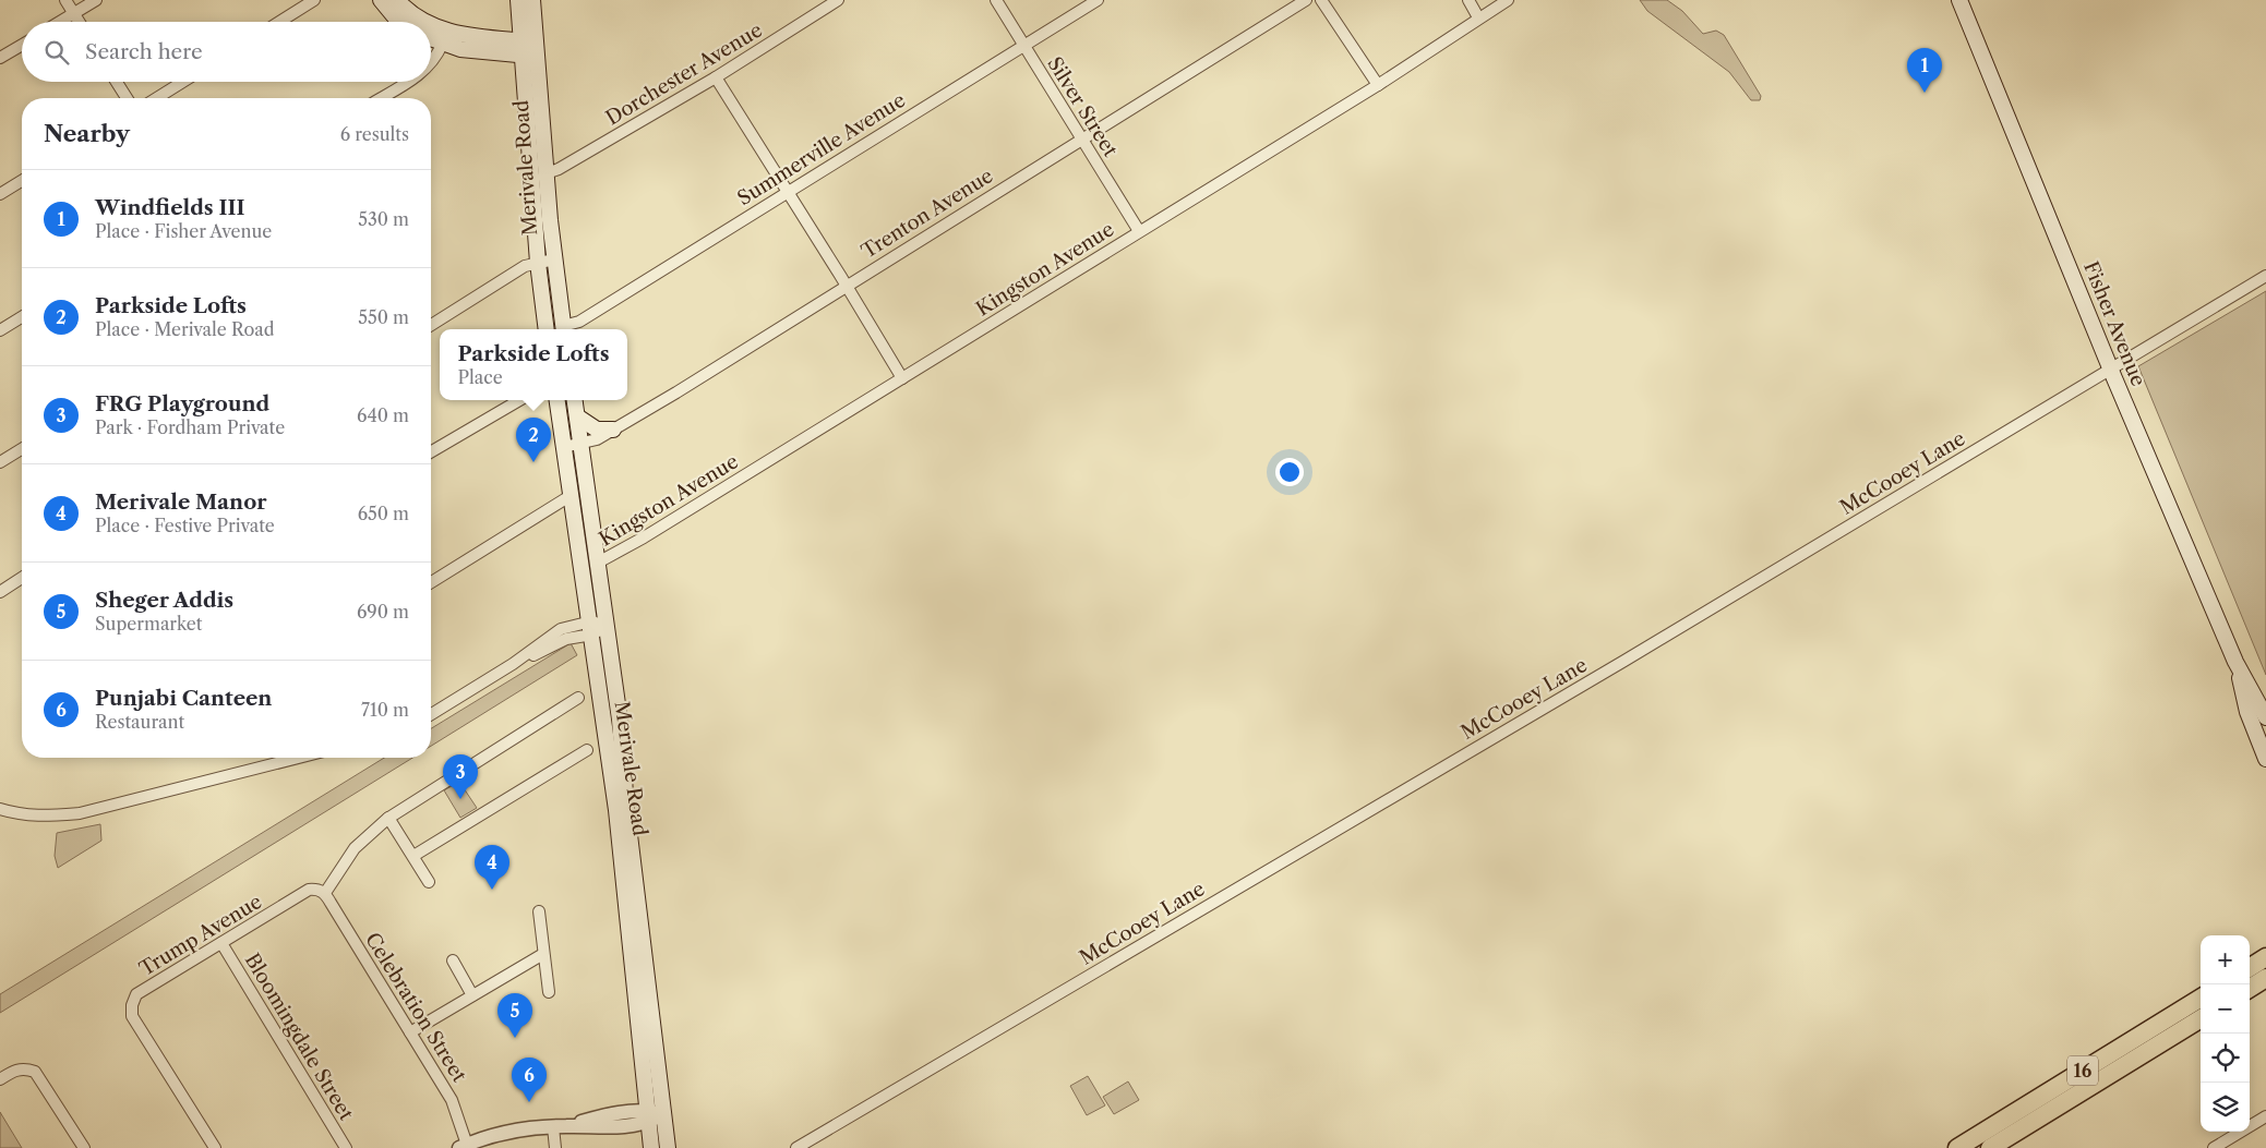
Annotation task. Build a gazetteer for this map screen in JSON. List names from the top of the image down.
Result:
{
  "streets": {
    "main road": ["Merivale Road", "Fisher Avenue", "16"],
    "street": [
      "Dorchester Avenue",
      "Silver Street",
      "Summerville Avenue",
      "Trenton Avenue",
      "Kingston Avenue",
      "McCooey Lane",
      "Trump Avenue",
      "Celebration Street",
      "Bloomingdale Street"
    ]
  },
  "crossings": [
    ["Dorchester Avenue", "Merivale Road"],
    ["Silver Street", "Summerville Avenue"],
    ["Silver Street", "Trenton Avenue"],
    ["Silver Street", "Kingston Avenue"],
    ["Summerville Avenue", "Merivale Road"],
    ["Merivale Road", "Trenton Avenue"],
    ["Merivale Road", "Kingston Avenue"],
    ["Fisher Avenue", "McCooey Lane"],
    ["Trump Avenue", "Celebration Street"],
    ["Trump Avenue", "Bloomingdale Street"]
  ],
  "page": {
    "search": "Search here",
    "pins": [
      "1",
      "2",
      "3",
      "4",
      "5",
      "6"
    ],
    "heading": ["Nearby", "6 results"],
    "list": [
      {
        "mark": "1",
        "name": "Windfields III",
        "note": "Place · Fisher Avenue",
        "value": "530 m"
      },
      {
        "mark": "2",
        "name": "Parkside Lofts",
        "note": "Place · Merivale Road",
        "value": "550 m"
      },
      {
        "mark": "3",
        "name": "FRG Playground",
        "note": "Park · Fordham Private",
        "value": "640 m"
      },
      {
        "mark": "4",
        "name": "Merivale Manor",
        "note": "Place · Festive Private",
        "value": "650 m"
      },
      {
        "mark": "5",
        "name": "Sheger Addis",
        "note": "Supermarket",
        "value": "690 m"
      },
      {
        "mark": "6",
        "name": "Punjabi Canteen",
        "note": "Restaurant",
        "value": "710 m"
      }
    ],
    "popup": ["Parkside Lofts", "Place"],
    "map_buttons": ["+", "−"]
  }
}
